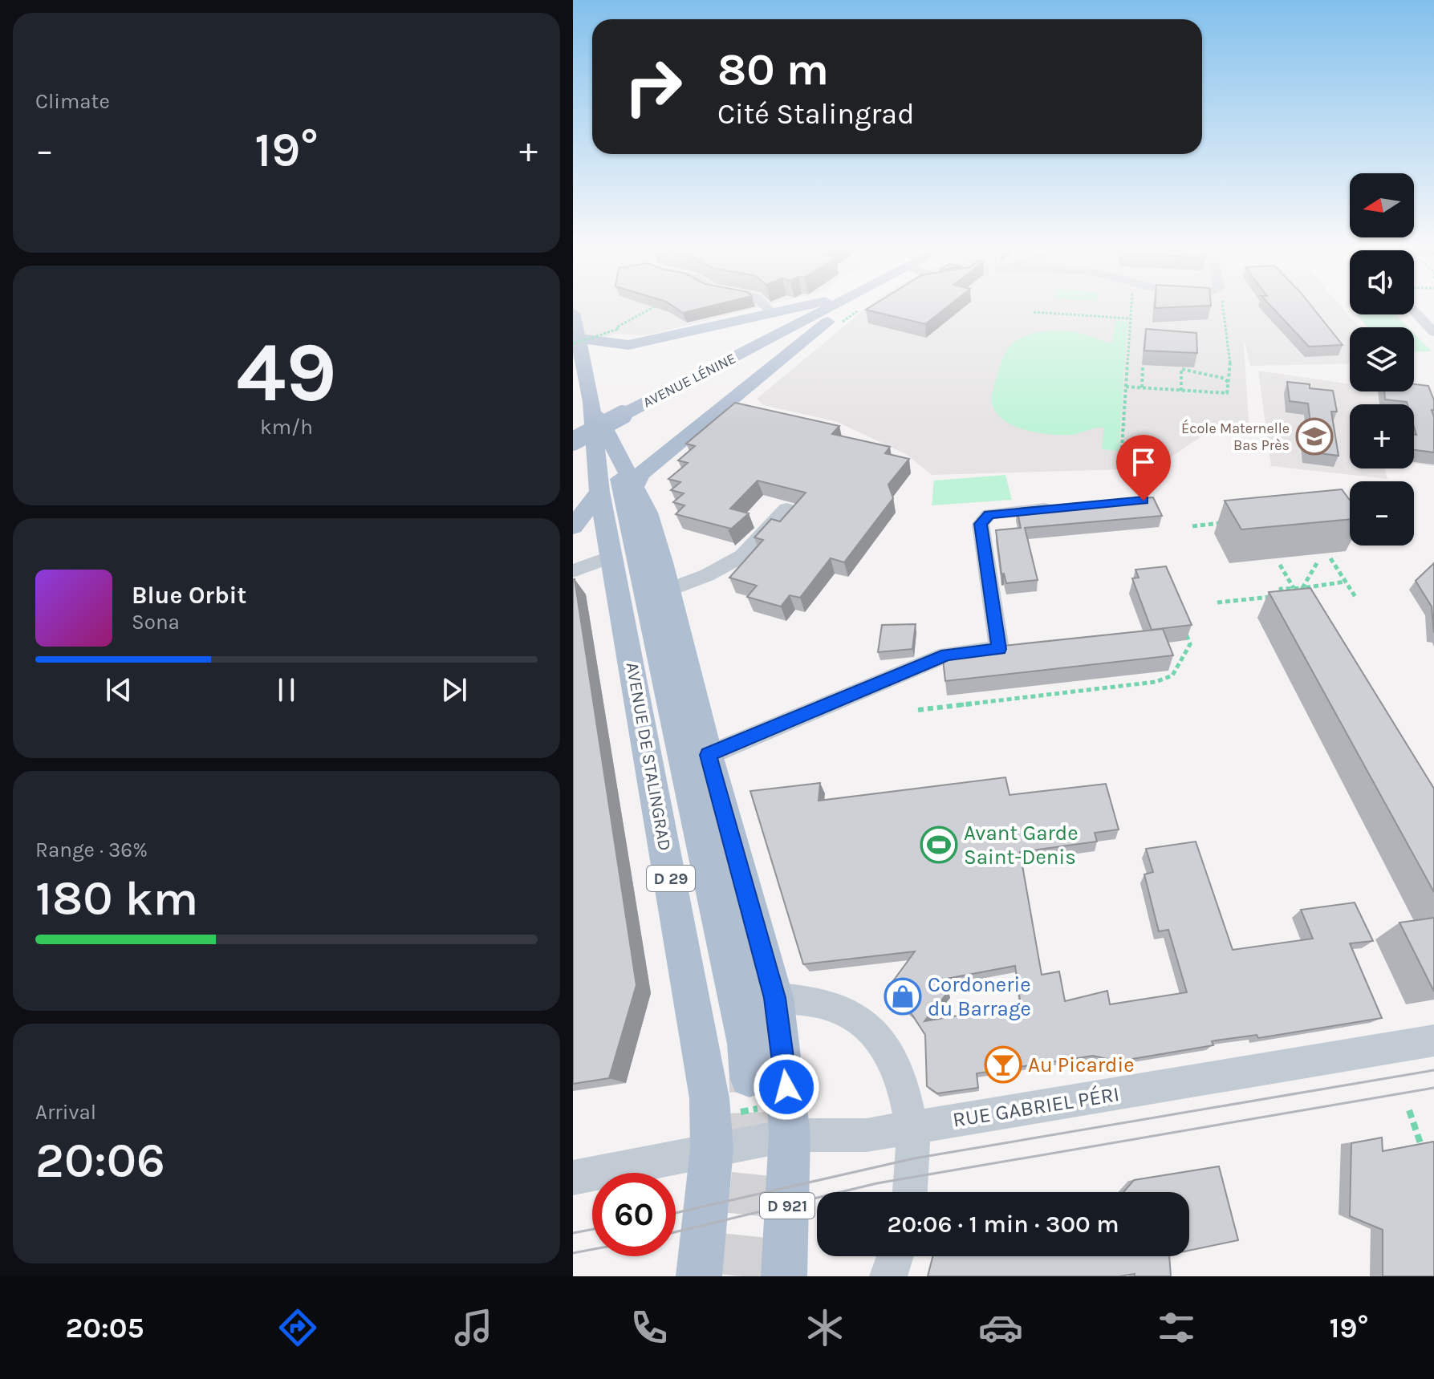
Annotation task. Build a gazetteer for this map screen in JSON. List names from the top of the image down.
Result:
{
  "streets": {
    "main road": [
      "AVENUE LÉNINE",
      "AVENUE DE STALINGRAD",
      "D 29",
      "D 921"
    ],
    "street": ["RUE GABRIEL PÉRI"]
  },
  "crossings": [
    ["AVENUE DE STALINGRAD", "D 29"],
    ["AVENUE DE STALINGRAD", "RUE GABRIEL PÉRI"],
    ["AVENUE DE STALINGRAD", "D 921"],
    ["RUE GABRIEL PÉRI", "D 921"]
  ],
  "places": {
    "school or university": ["École Maternelle Bas Près"],
    "sports": ["Avant Garde Saint-Denis"],
    "shop": ["Cordonerie du Barrage"],
    "bar": ["Au Picardie"]
  },
  "north": "left",
  "page": {
    "tile": [
      "Climate",
      ["49", "km/h"],
      ["Range · 36%", "180 km"],
      ["Arrival", "20:06"]
    ],
    "turn": ["80 m", "Cité Stalingrad"],
    "heat": ["−", "19°", "+"],
    "map_buttons": ["+", "−"],
    "song": ["Blue Orbit", "Sona"],
    "limit": "60",
    "trip": "20:06 · 1 min · 300 m",
    "tabs": ["20:05", "19°"]
  }
}
